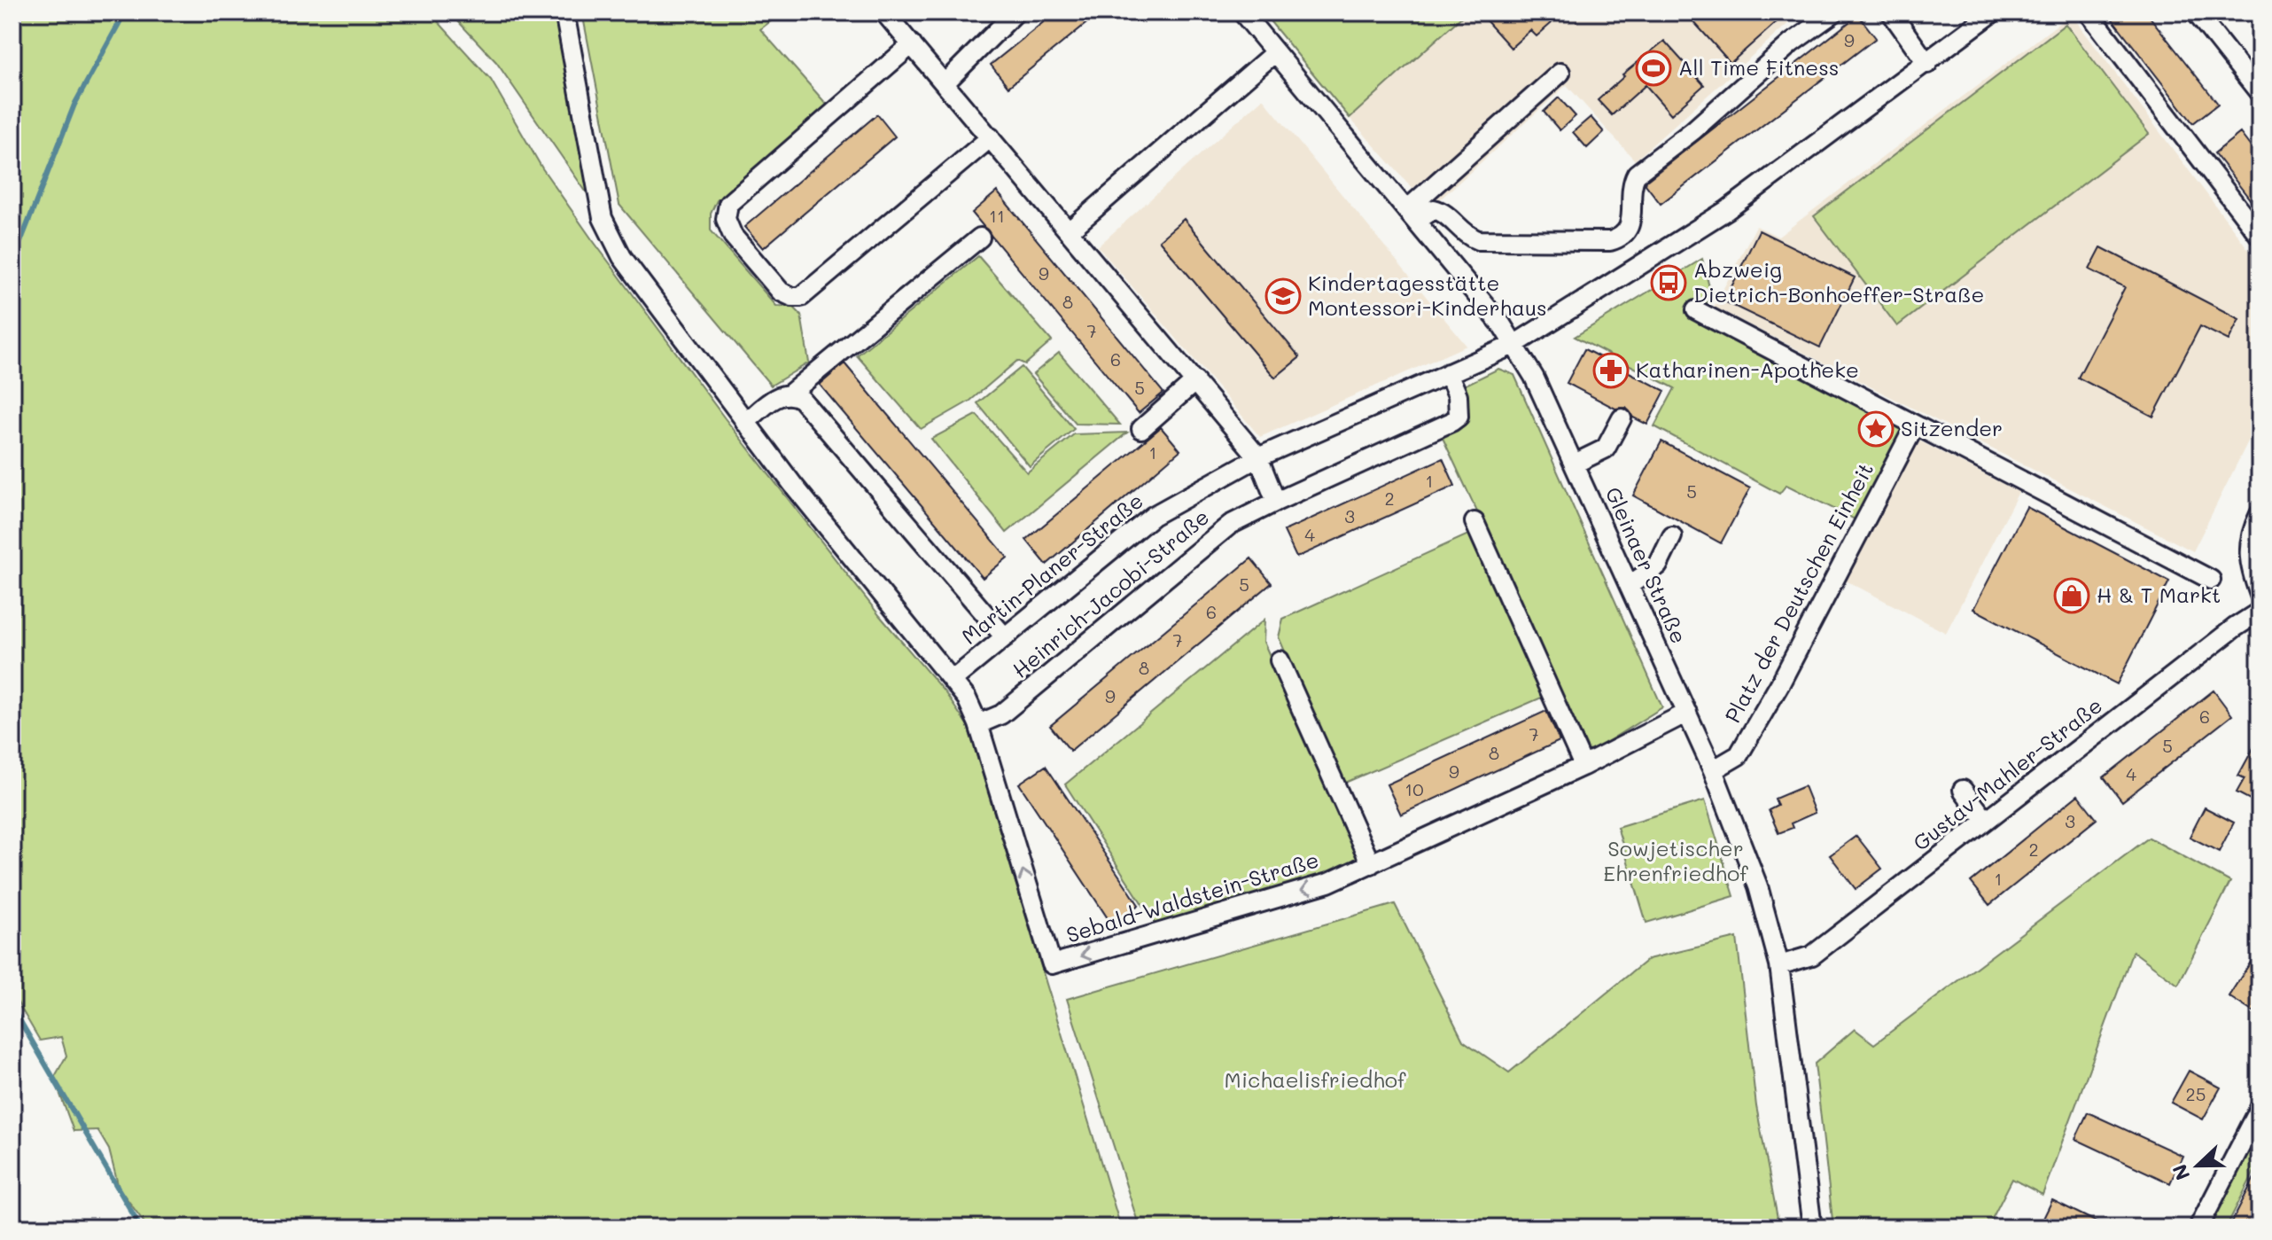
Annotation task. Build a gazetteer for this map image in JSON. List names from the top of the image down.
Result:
{
  "streets": {
    "street": [
      "Gleinaer Straße",
      "Martin-Planer-Straße",
      "Platz der Deutschen Einheit",
      "Heinrich-Jacobi-Straße",
      "Gustav-Mahler-Straße",
      "Sebald-Waldstein-Straße"
    ]
  },
  "crossings": [
    ["Gleinaer Straße", "Martin-Planer-Straße"],
    ["Gleinaer Straße", "Platz der Deutschen Einheit"],
    ["Gleinaer Straße", "Gustav-Mahler-Straße"],
    ["Gleinaer Straße", "Sebald-Waldstein-Straße"],
    ["Martin-Planer-Straße", "Heinrich-Jacobi-Straße"],
    ["Martin-Planer-Straße", "Sebald-Waldstein-Straße"],
    ["Heinrich-Jacobi-Straße", "Sebald-Waldstein-Straße"]
  ],
  "parks": ["Sowjetischer Ehrenfriedhof", "Michaelisfriedhof"],
  "places": {
    "sports": ["All Time Fitness"],
    "bus stop": ["Abzweig Dietrich-Bonhoeffer-Straße"],
    "school or university": ["Kindertagesstätte Montessori-Kinderhaus"],
    "pharmacy": ["Katharinen-Apotheke"],
    "place": ["Sitzender"],
    "shop": ["H & T Markt"]
  },
  "house_numbers": [
    "9",
    "11",
    "9",
    "8",
    "7",
    "6",
    "5",
    "1",
    "1",
    "5",
    "2",
    "3",
    "4",
    "5",
    "6",
    "7",
    "8",
    "9",
    "6",
    "7",
    "5",
    "8",
    "9",
    "4",
    "10",
    "3",
    "2",
    "1",
    "25"
  ],
  "north": "left"
}
